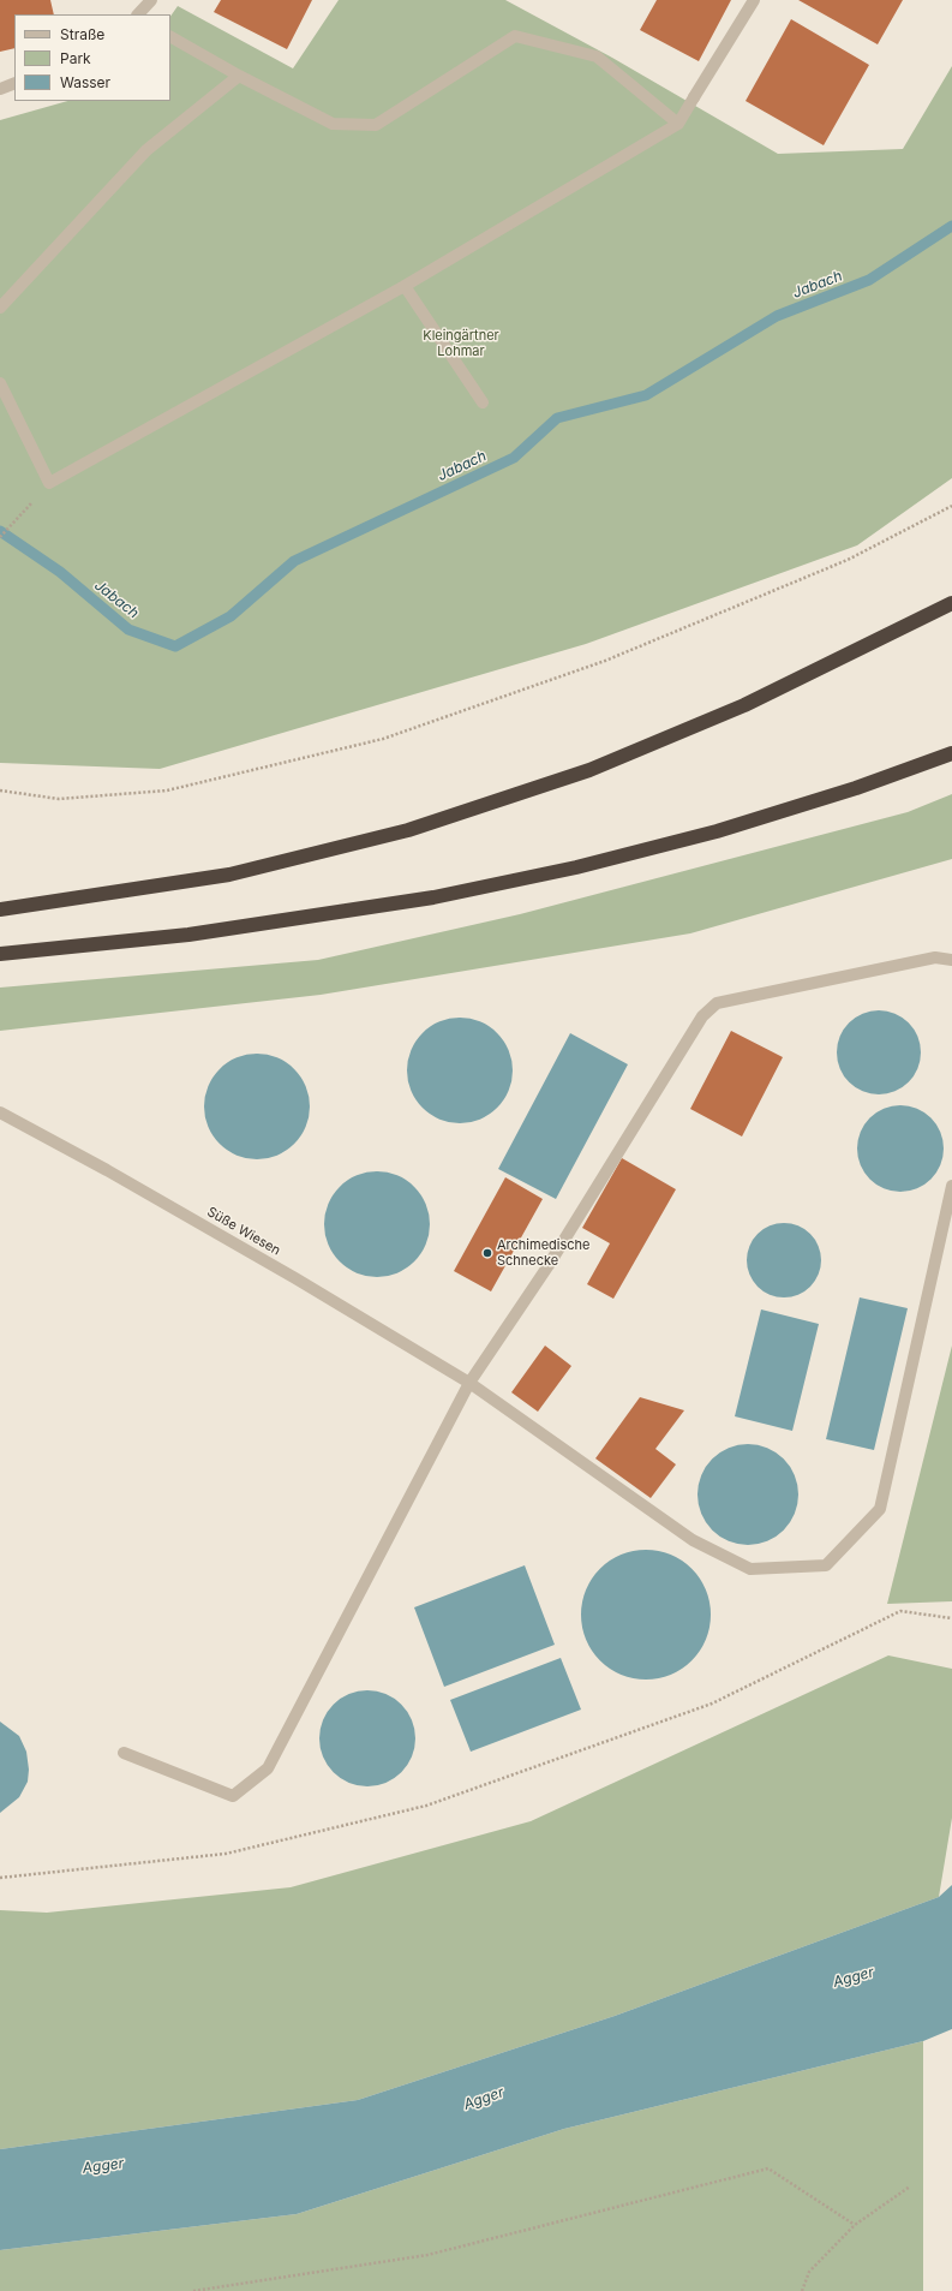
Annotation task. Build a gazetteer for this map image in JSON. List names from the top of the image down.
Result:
{
  "streets": {
    "street": ["Süße Wiesen"]
  },
  "water": ["Jabach", "Agger"],
  "parks": ["Kleingärtner Lohmar"],
  "places": ["Archimedische Schnecke"],
  "legend": ["Straße", "Park", "Wasser"]
}
